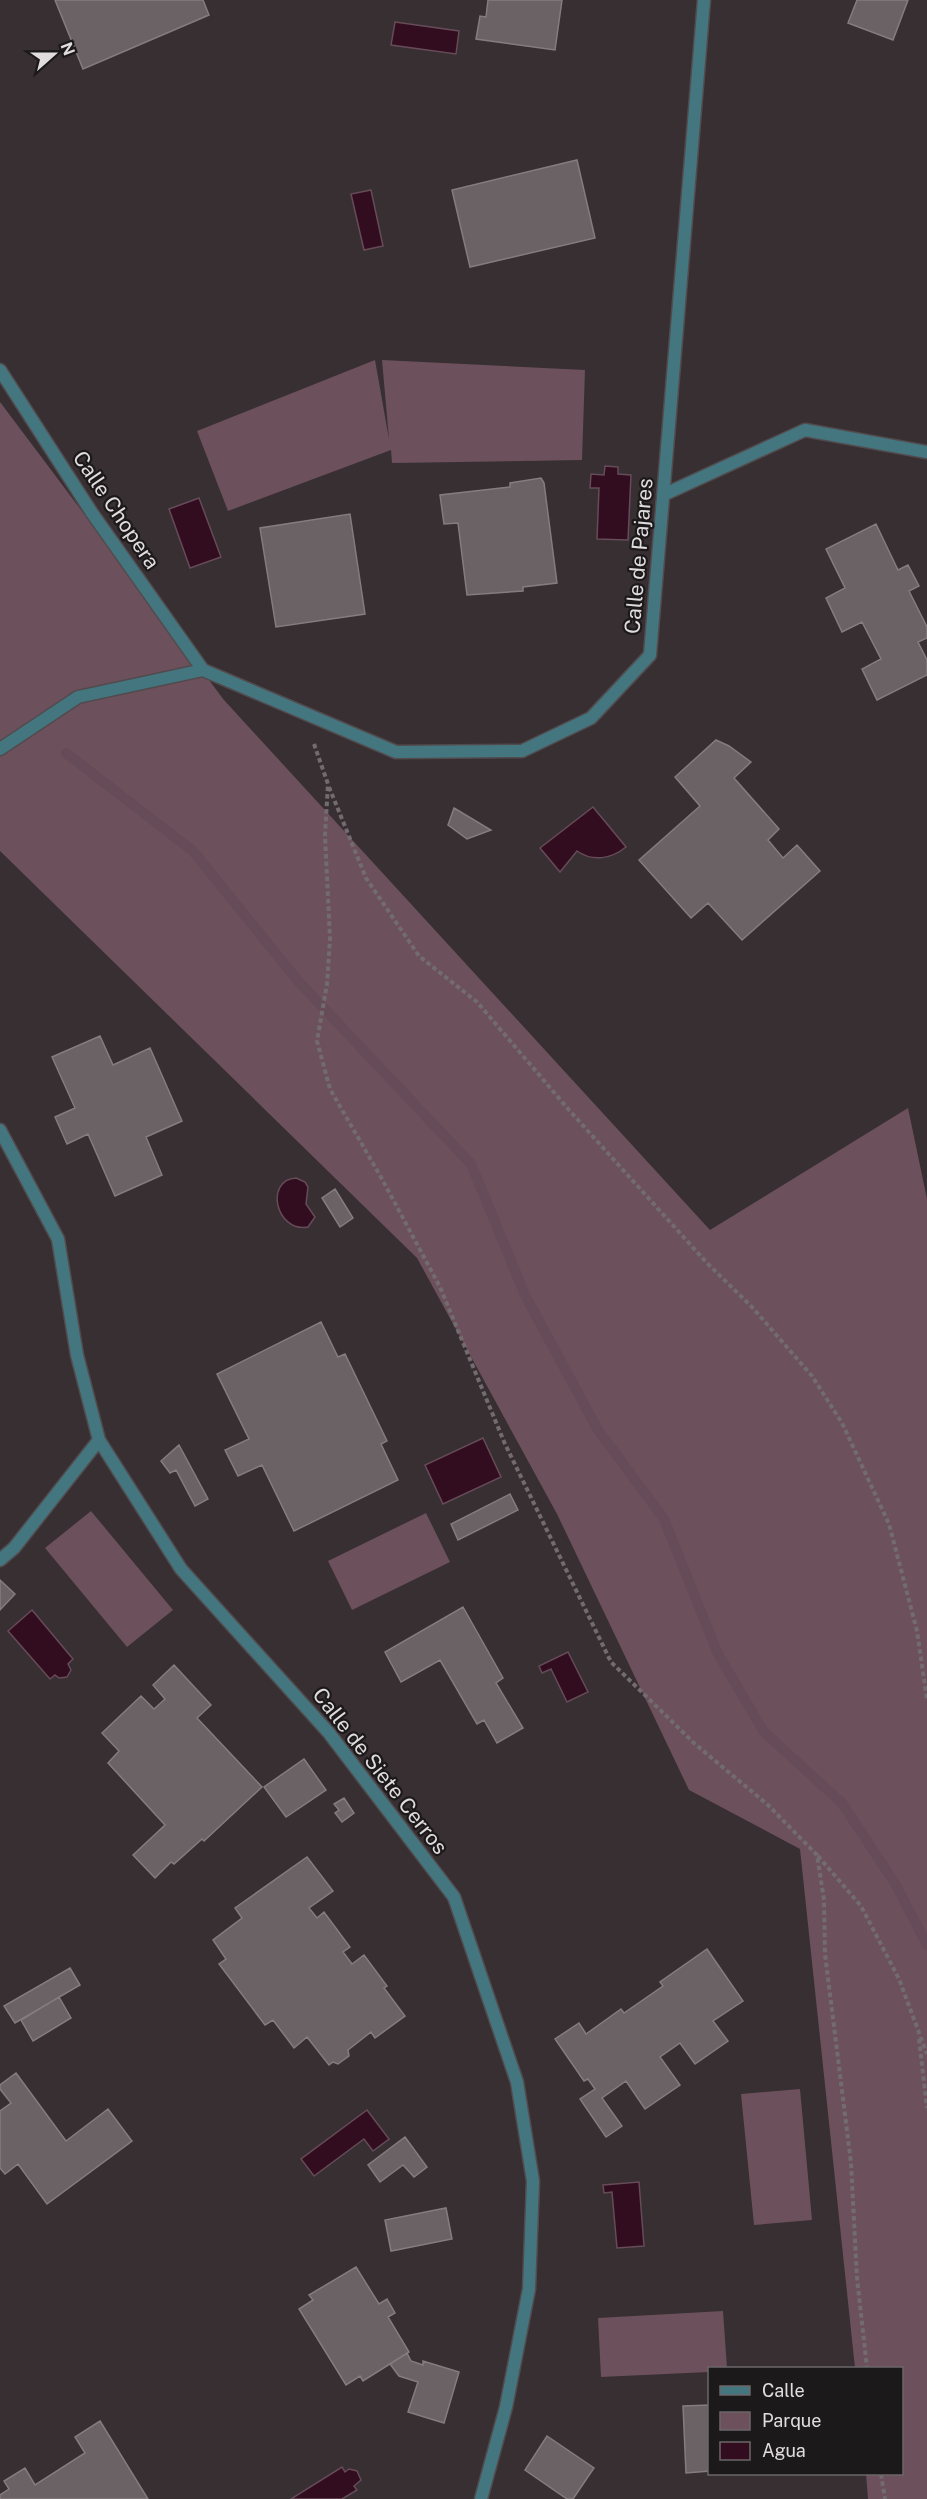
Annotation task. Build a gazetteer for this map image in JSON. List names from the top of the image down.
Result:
{
  "streets": {
    "street": ["Calle Chopera", "Calle de Pajares", "Calle de Siete Cerros"]
  },
  "crossings": [
    ["Calle Chopera", "Calle de Pajares"]
  ],
  "legend": ["Calle", "Parque", "Agua"],
  "north": "right"
}
